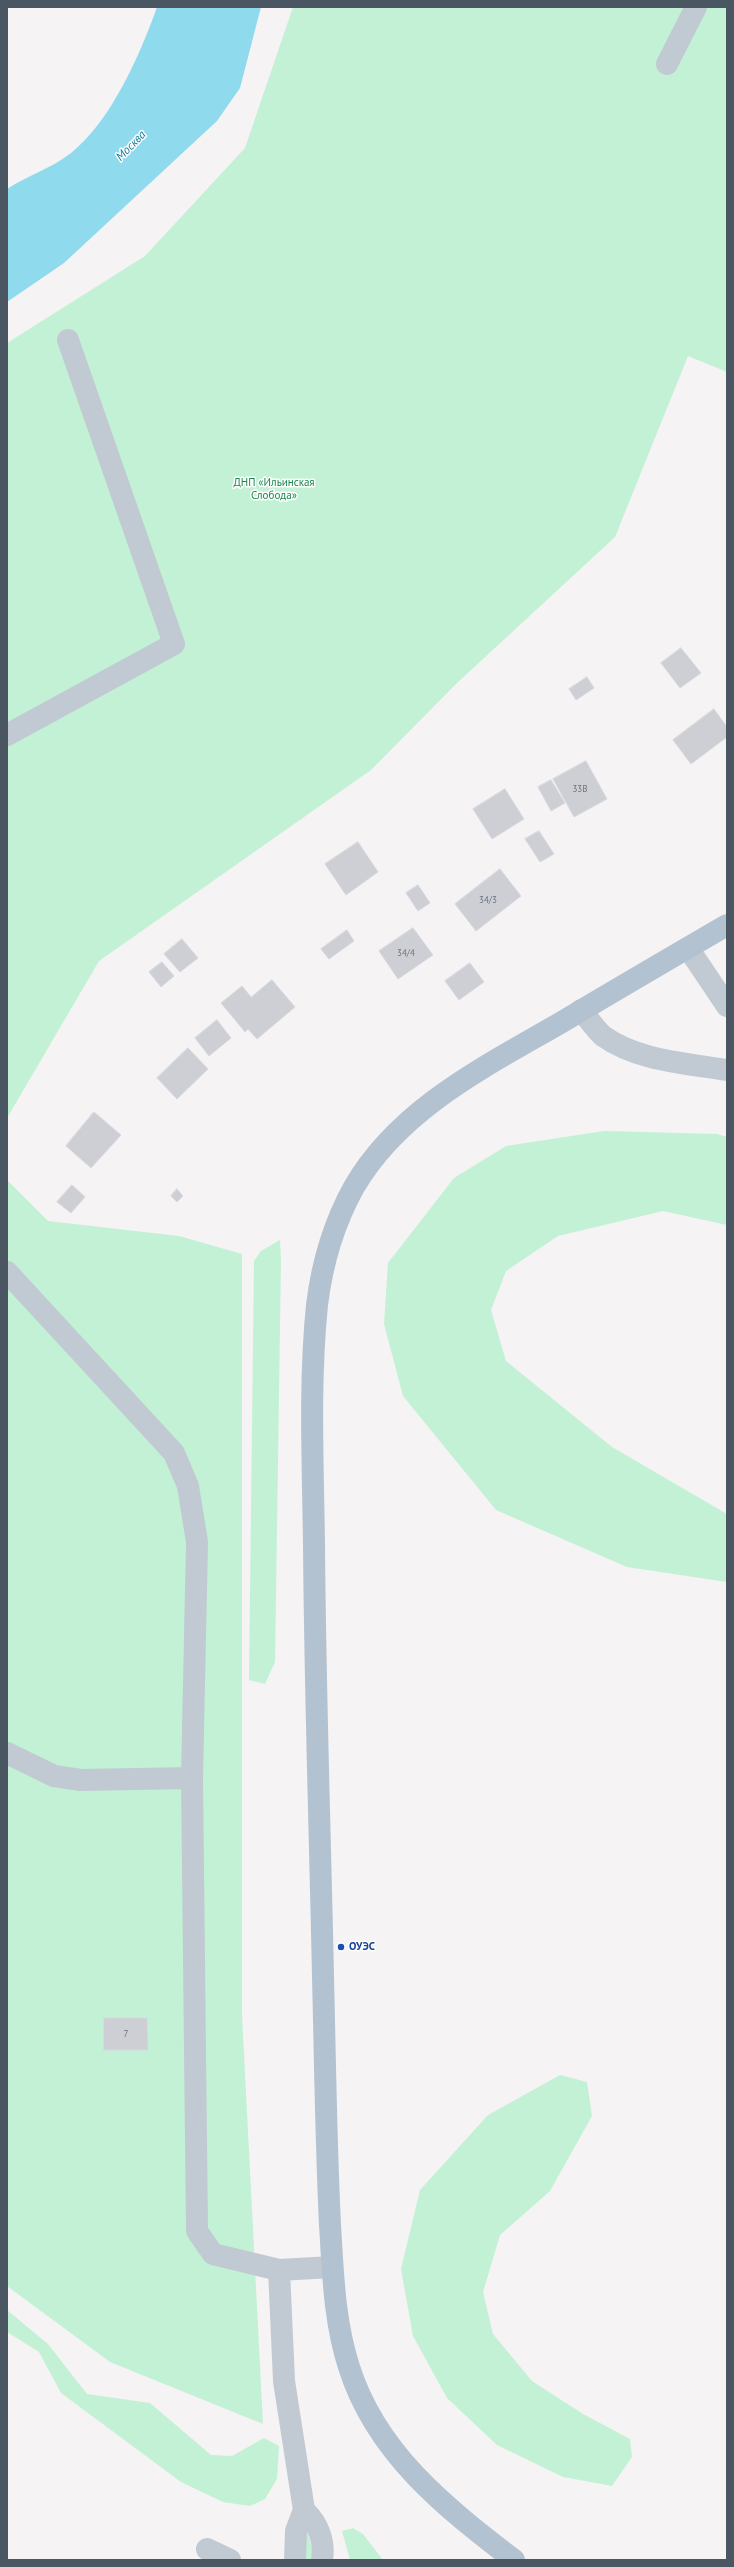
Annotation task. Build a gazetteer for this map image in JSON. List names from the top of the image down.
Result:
{
  "water": ["Москва"],
  "parks": ["ДНП «Ильинская Слобода»"],
  "places": ["ОУЭС"],
  "house_numbers": [
    "33В",
    "34/3",
    "34/4",
    "7"
  ]
}
